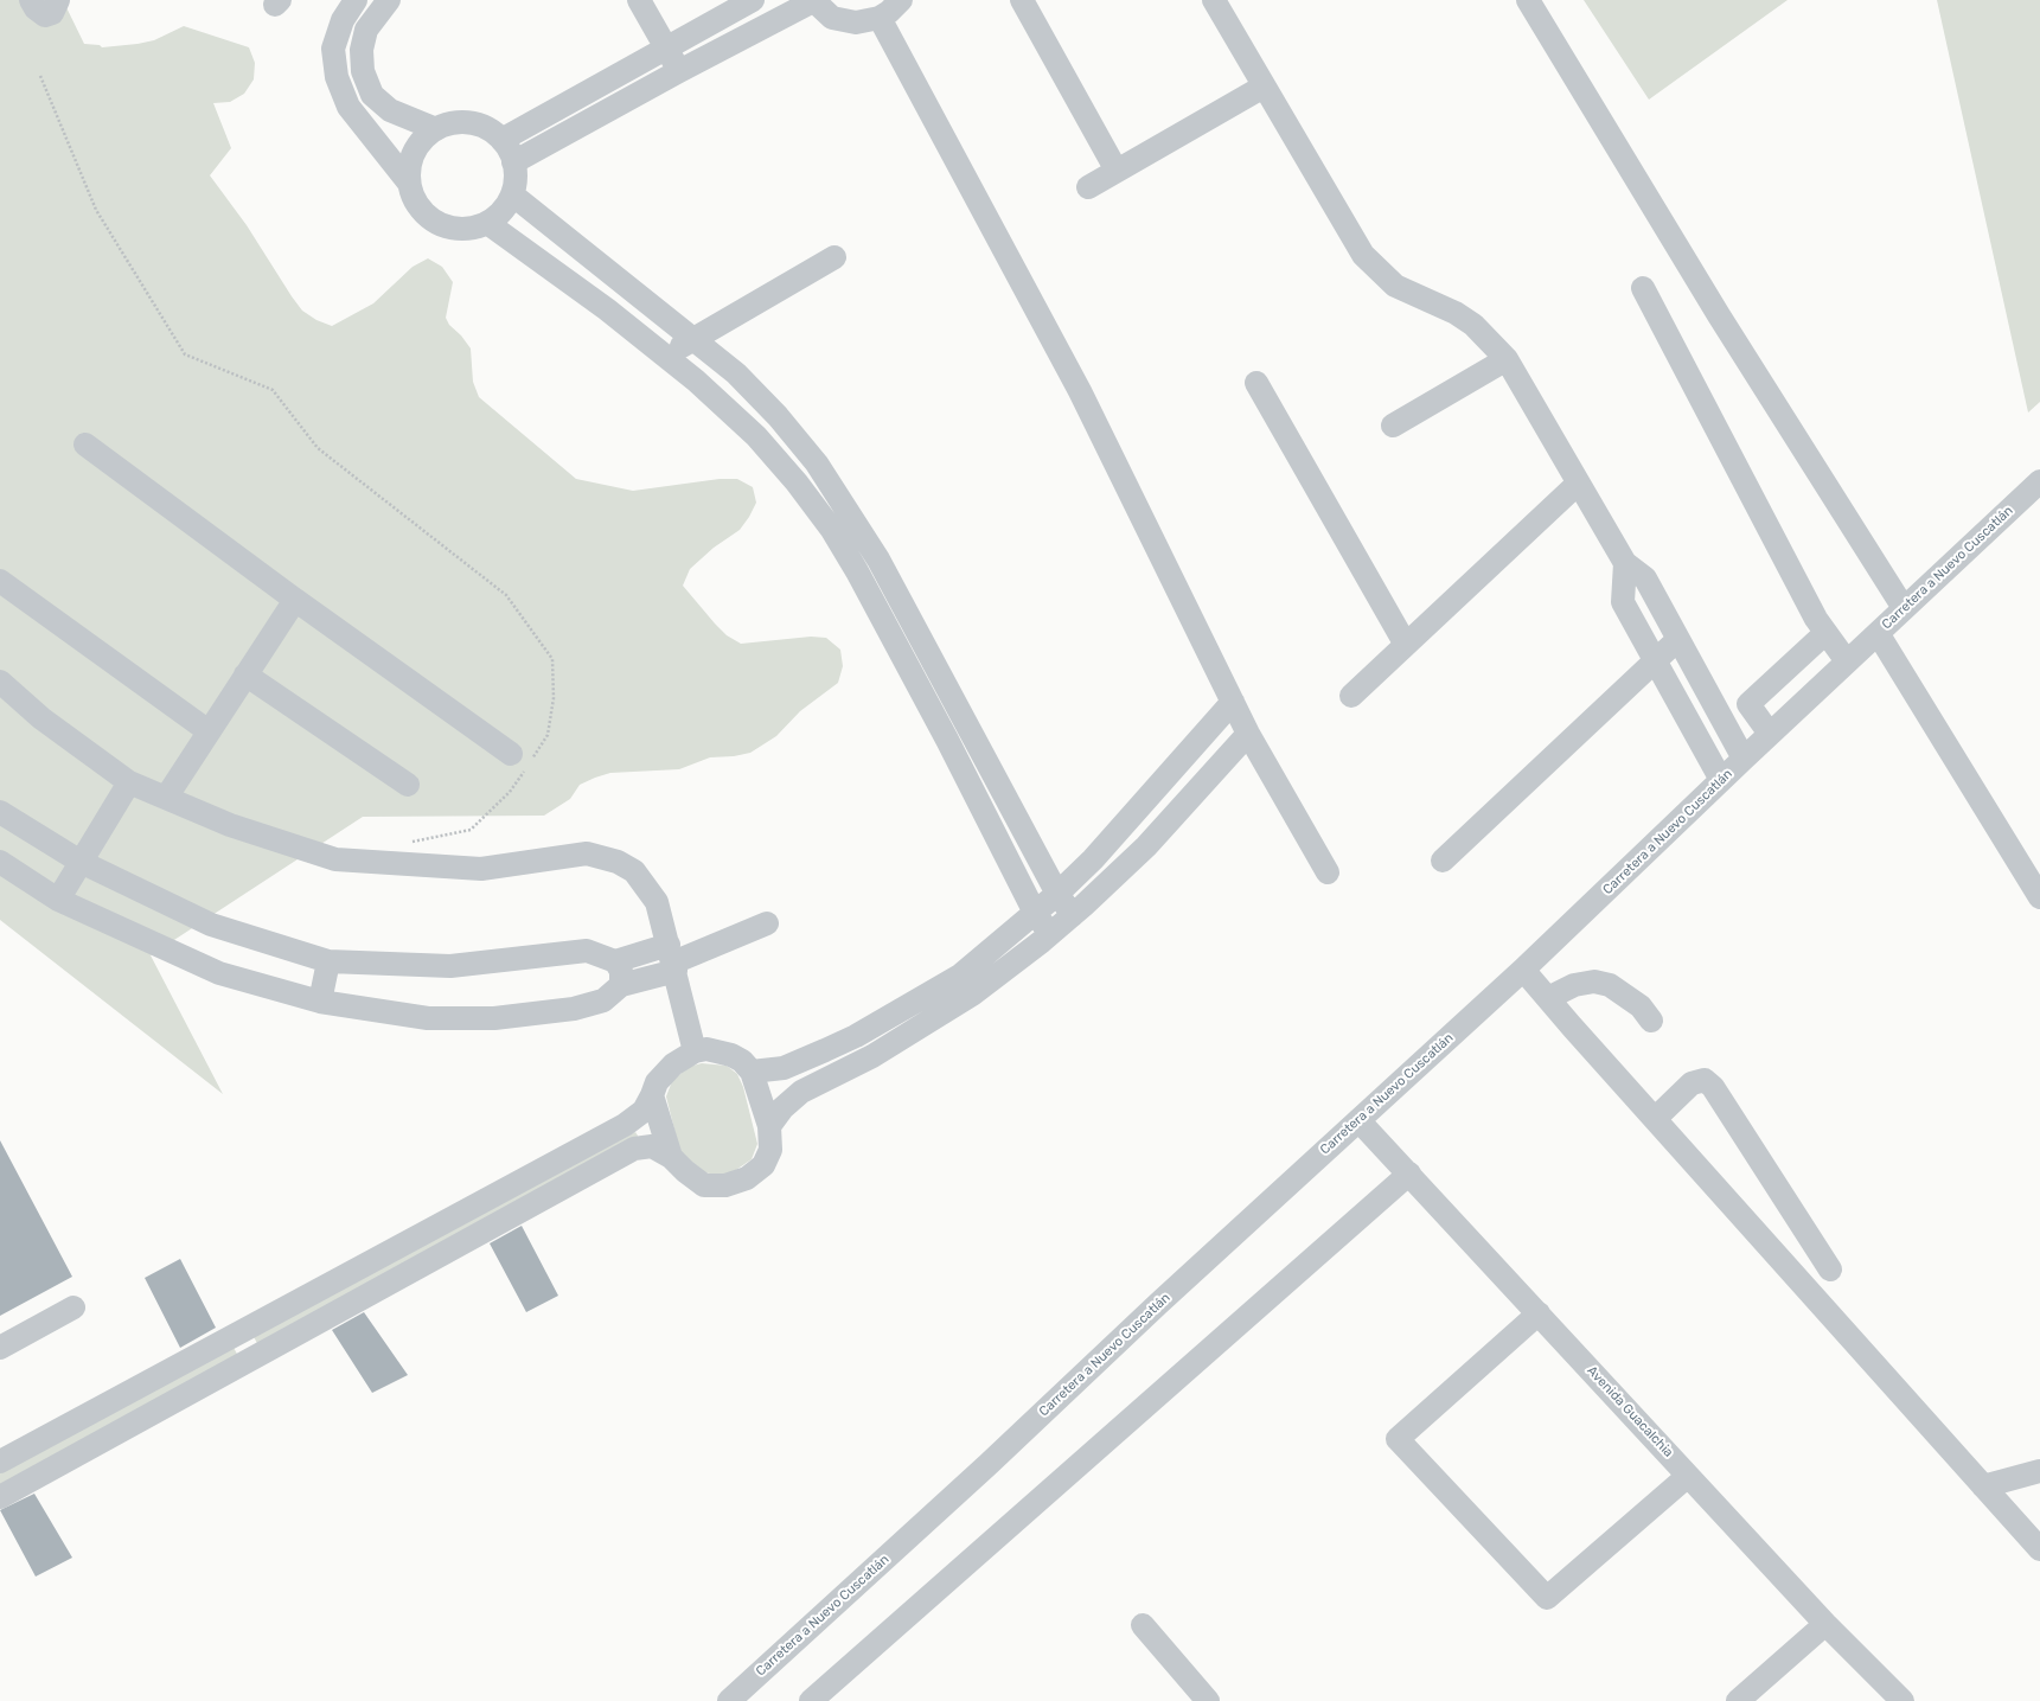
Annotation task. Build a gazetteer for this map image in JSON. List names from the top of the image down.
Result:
{
  "streets": {
    "street": ["Carretera a Nuevo Cuscatlán", "Avenida Guacalchia"]
  },
  "crossings": [
    ["Carretera a Nuevo Cuscatlán", "Avenida Guacalchia"]
  ]
}
